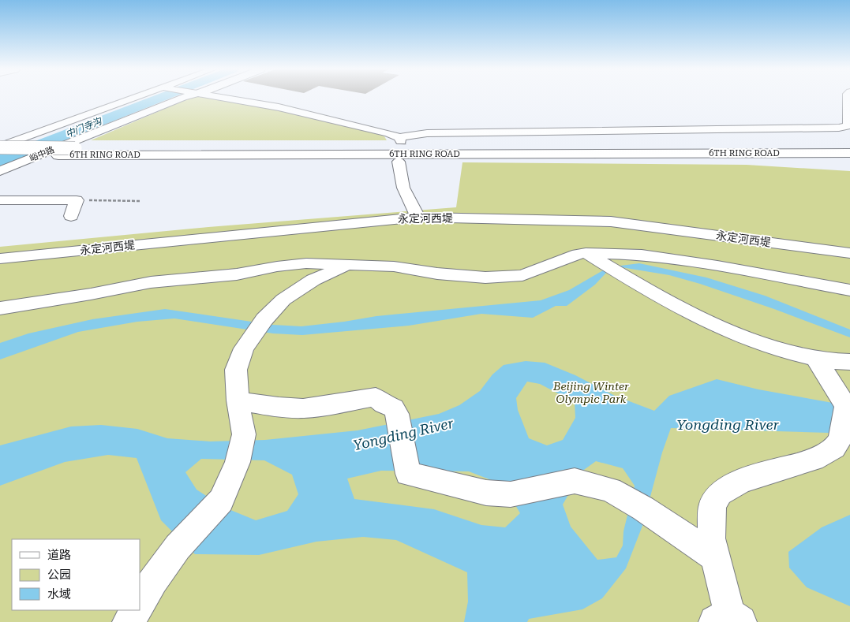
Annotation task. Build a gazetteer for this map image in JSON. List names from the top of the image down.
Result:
{
  "streets": {
    "main road": ["6TH RING ROAD"],
    "street": ["峪中路", "永定河西堤"]
  },
  "water": ["中门寺沟", "Yongding River"],
  "parks": ["Beijing Winter Olympic Park"],
  "legend": ["道路", "公园", "水域"]
}
